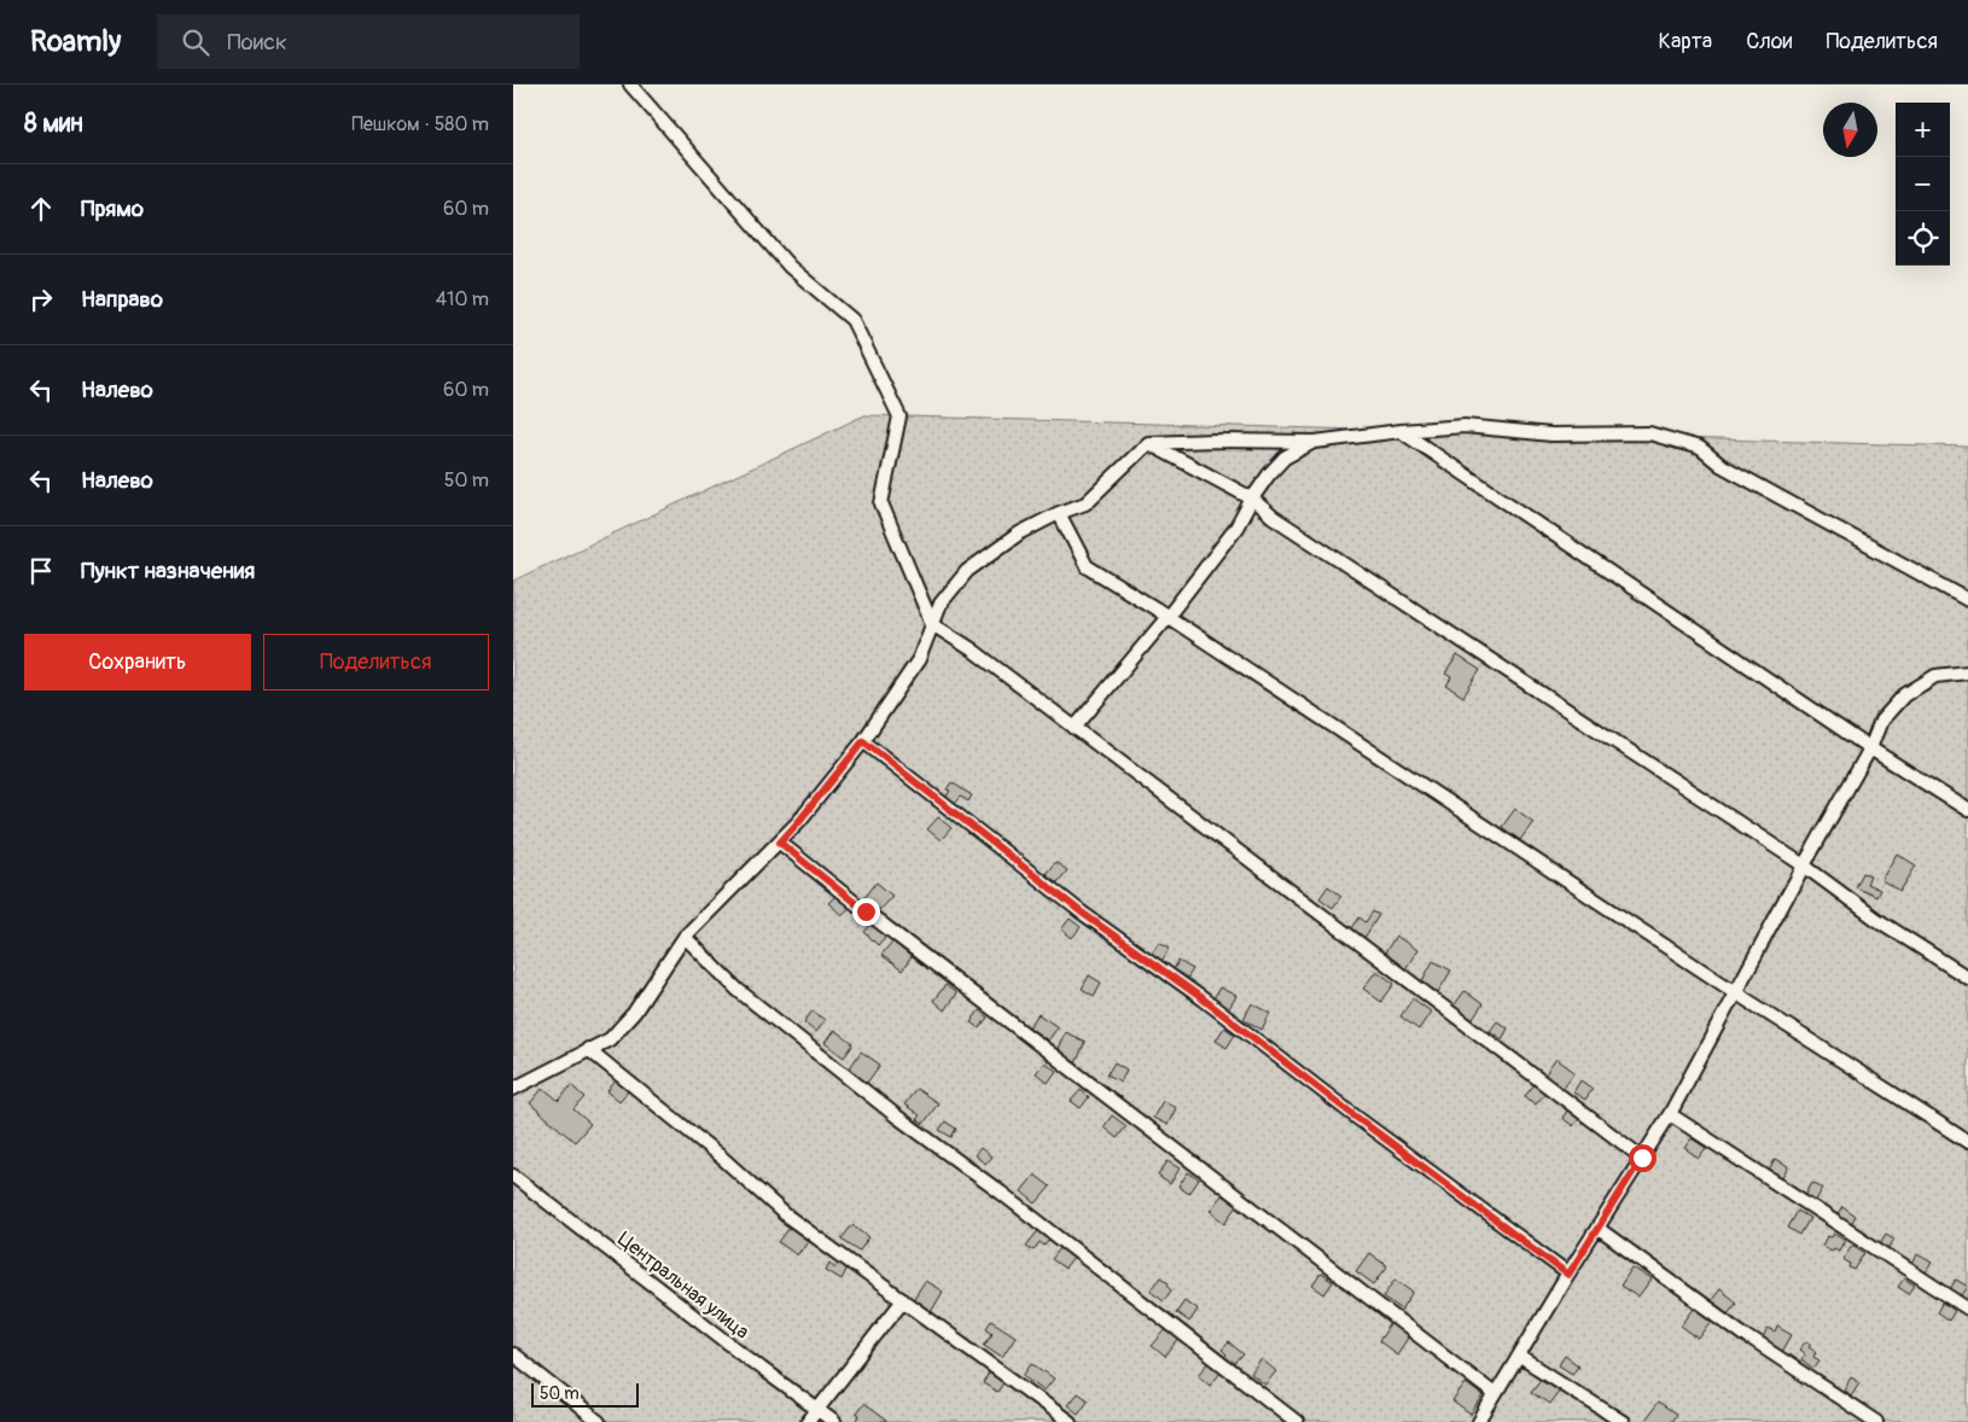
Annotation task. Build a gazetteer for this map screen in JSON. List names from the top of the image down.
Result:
{
  "streets": {
    "street": ["Центральная улица"]
  },
  "scale_bar": "50 m",
  "north": "bottom",
  "page": {
    "header": "Roamly",
    "search": "Поиск",
    "nav": ["Карта", "Слои", "Поделиться"],
    "heading": ["8 мин", "Пешком · 580 m"],
    "map_buttons": ["+", "−"],
    "list": [
      ["Прямо", "60 m"],
      ["Направо", "410 m"],
      ["Налево", "60 m"],
      ["Налево", "50 m"],
      "Пункт назначения"
    ],
    "buttons": ["Сохранить", "Поделиться"],
    "scale": "50 m"
  }
}
